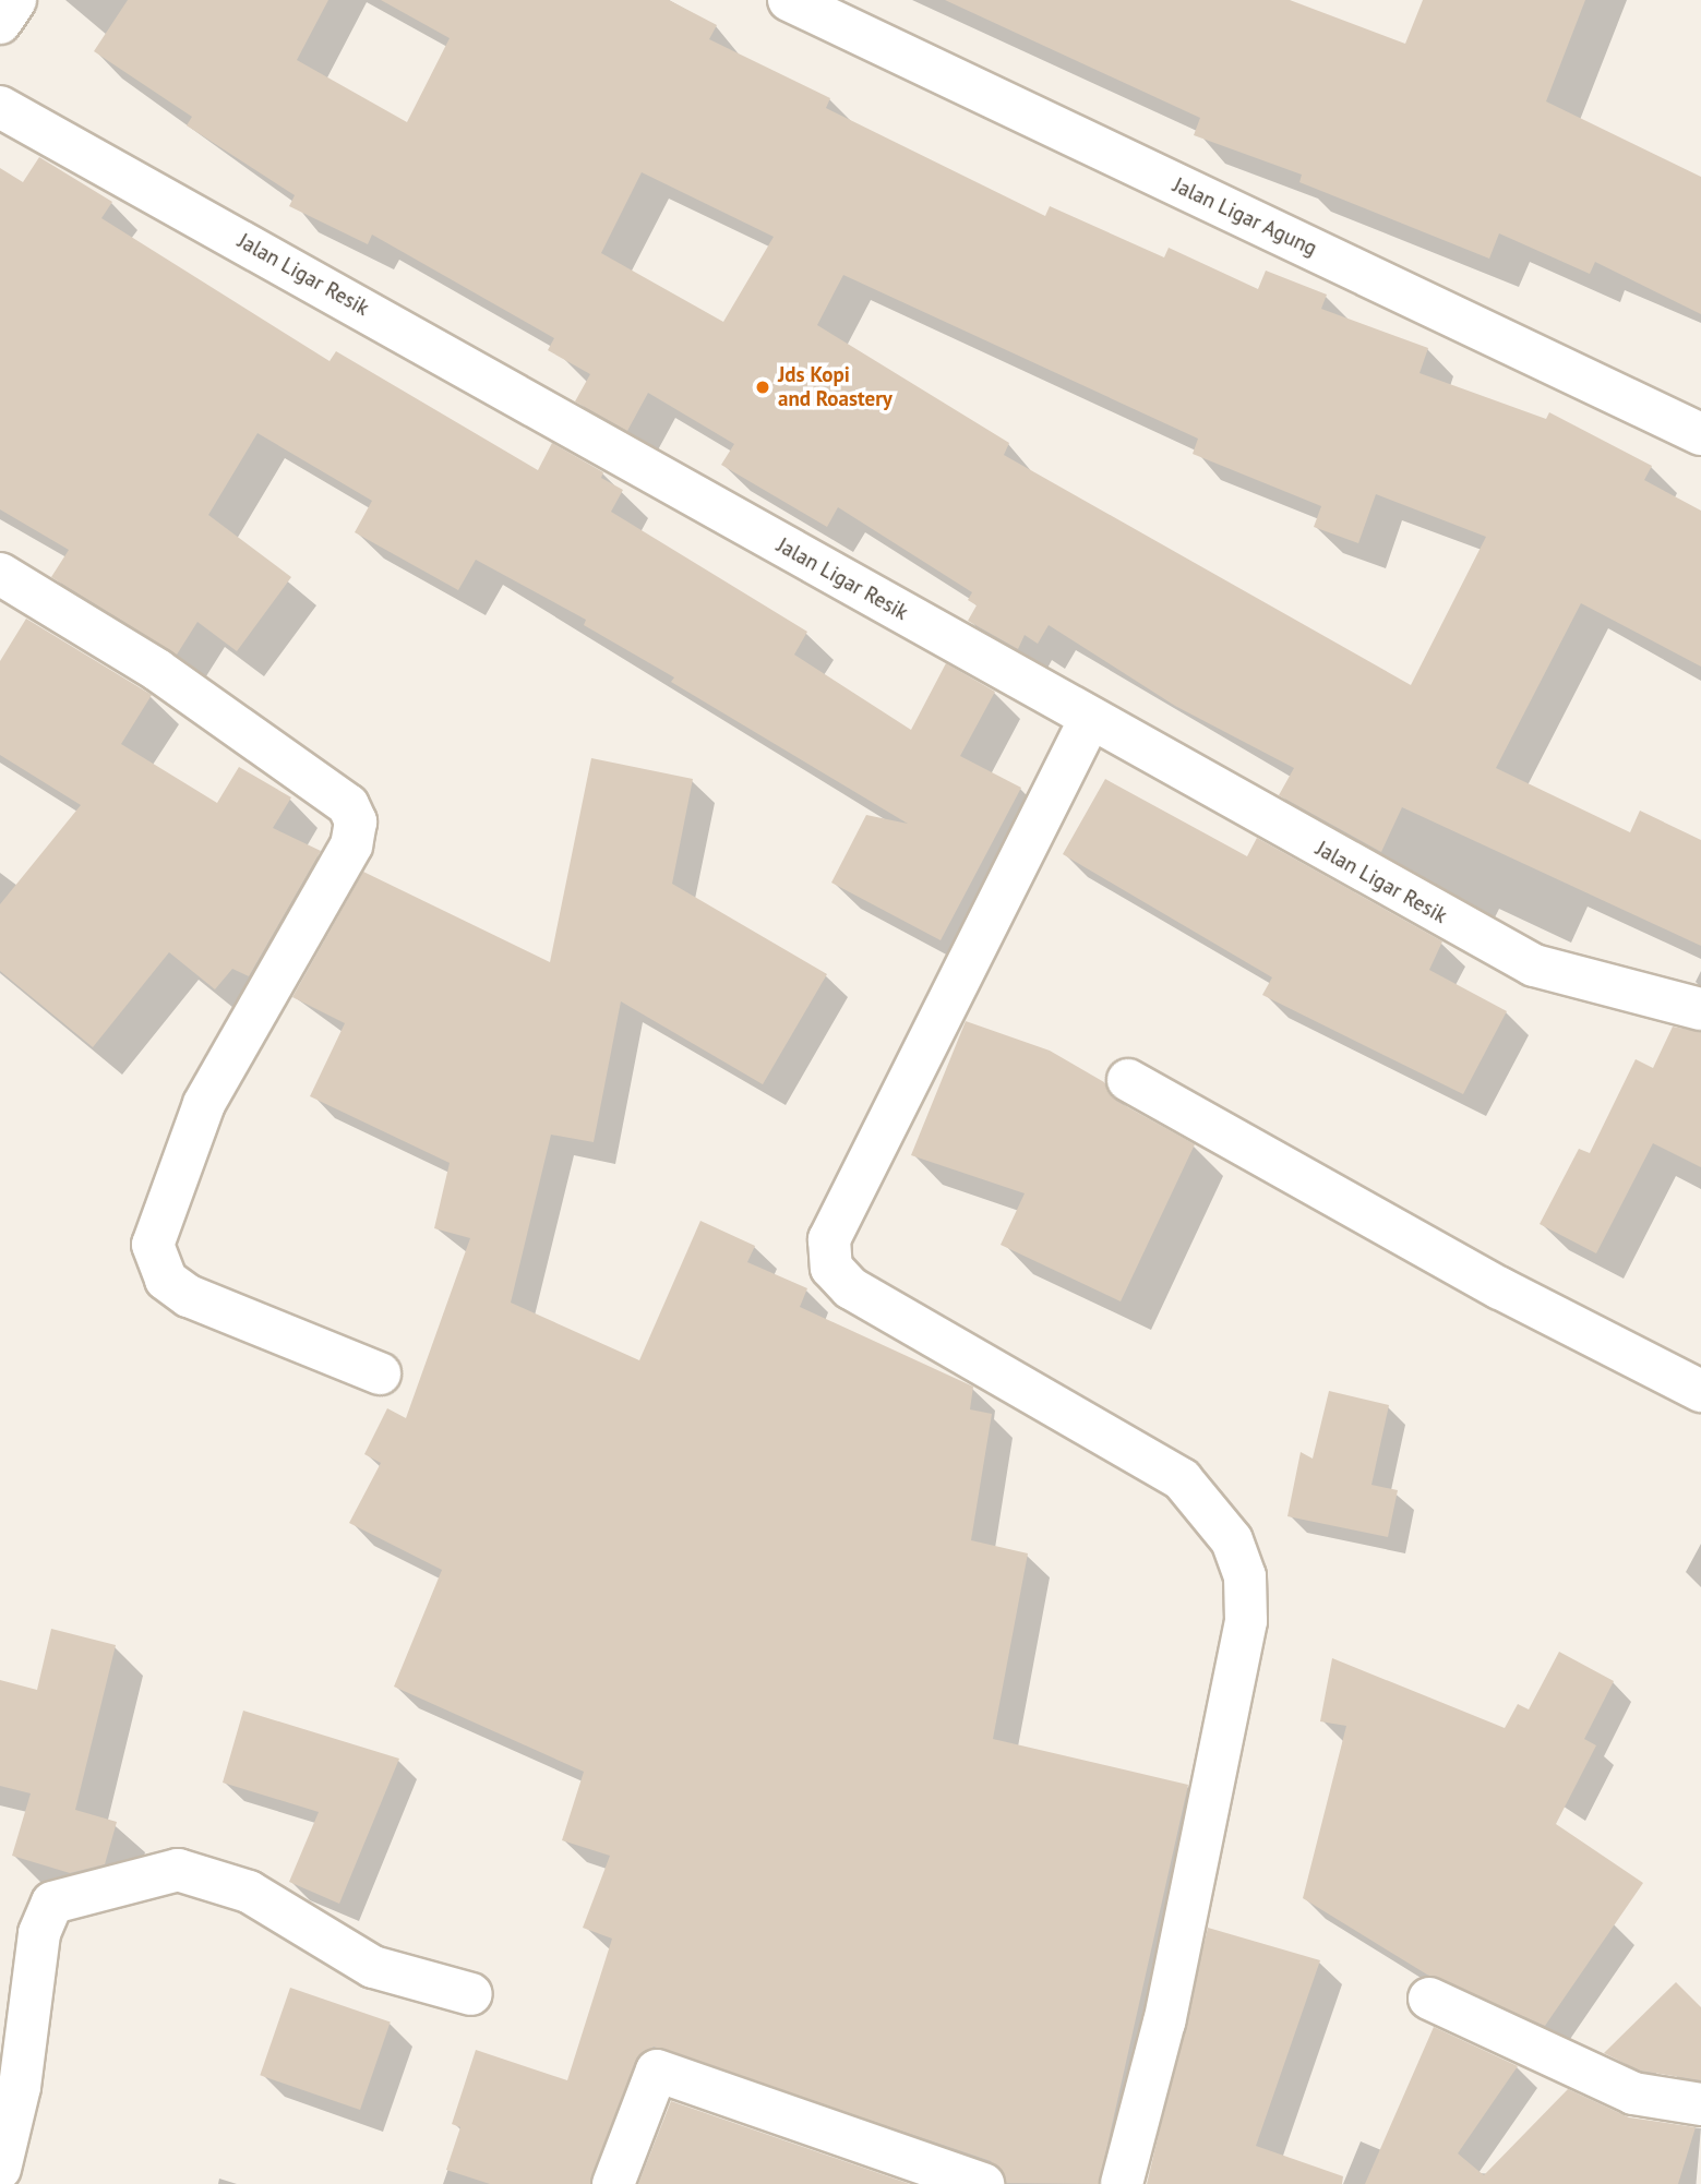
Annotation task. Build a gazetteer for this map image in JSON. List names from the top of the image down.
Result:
{
  "streets": {
    "street": ["Jalan Ligar Agung", "Jalan Ligar Resik"]
  },
  "places": ["Jds Kopi and Roastery"]
}
